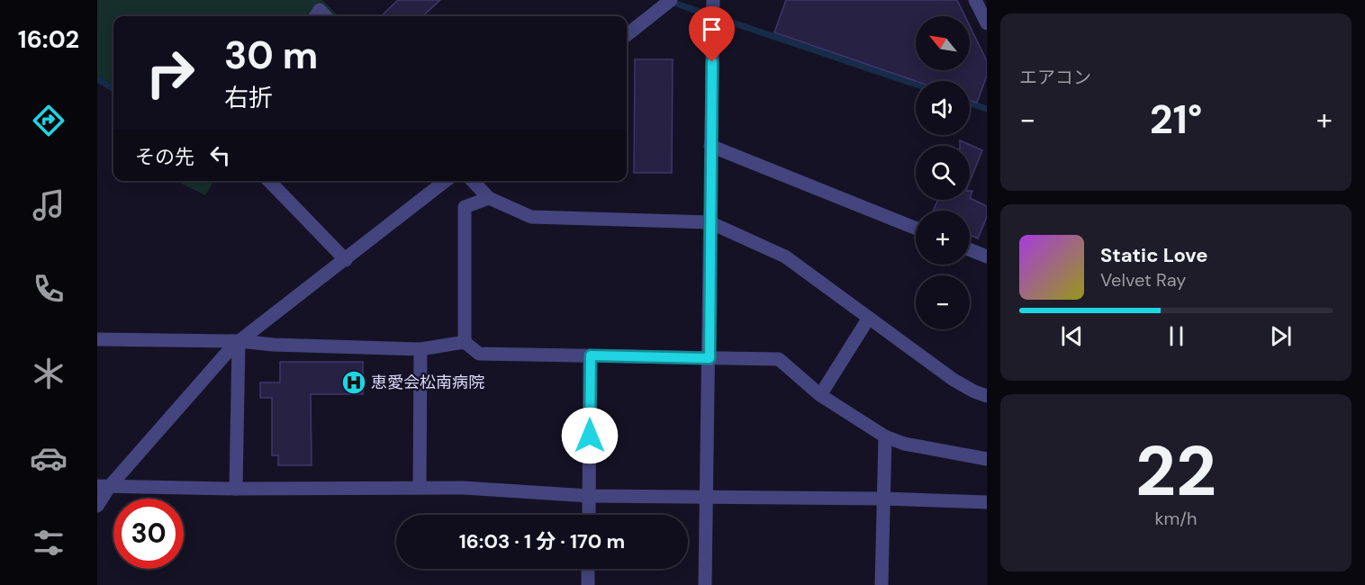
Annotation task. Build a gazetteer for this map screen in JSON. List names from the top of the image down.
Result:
{
  "places": {
    "hospital": ["恵愛会松南病院"]
  },
  "north": "top left",
  "page": {
    "tabs": "16:02",
    "tile": [
      "エアコン",
      ["22", "km/h"]
    ],
    "map_buttons": ["+", "−"],
    "turn": ["30 m", "右折"],
    "heat": ["−", "21°", "+"],
    "then": "その先",
    "song": ["Static Love", "Velvet Ray"],
    "limit": "30",
    "trip": "16:03 · 1 分 · 170 m"
  }
}
